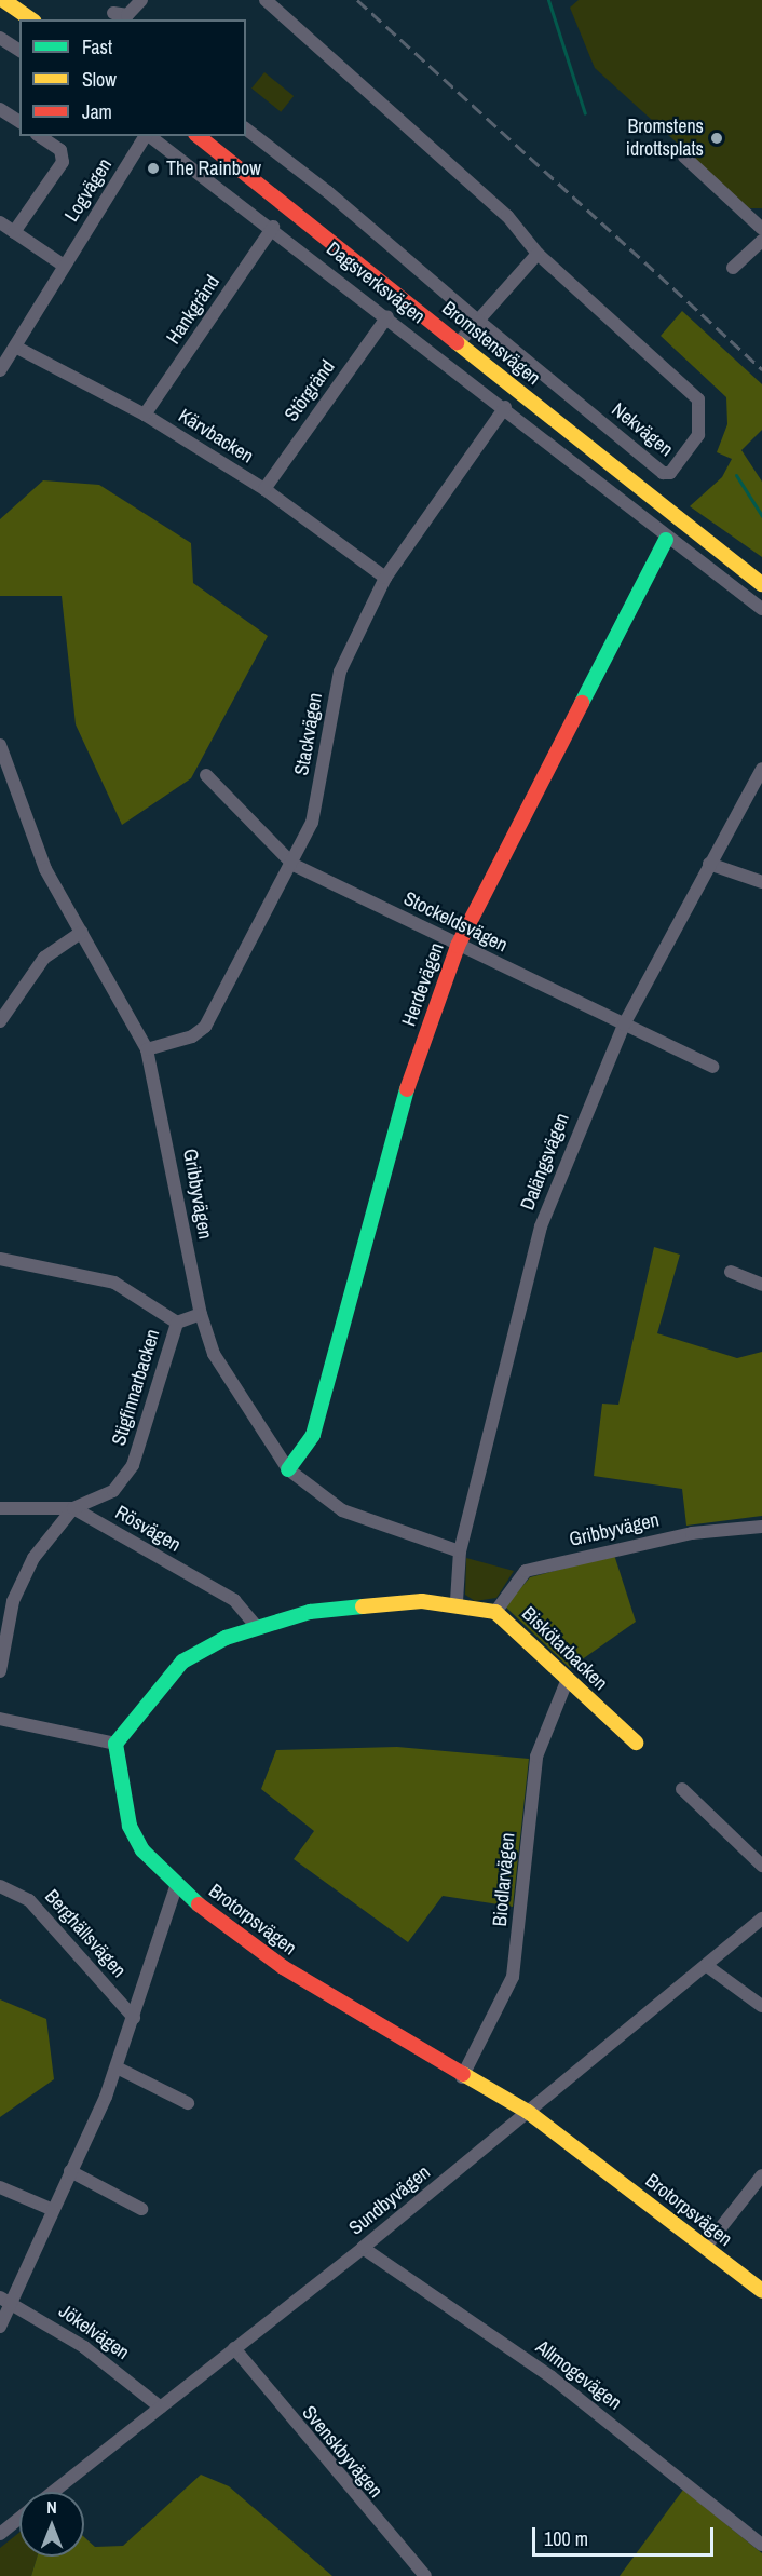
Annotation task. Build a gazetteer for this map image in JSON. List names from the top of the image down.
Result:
{
  "streets": {
    "street": [
      "Logvägen",
      "Dagsverksvägen",
      "Hankgränd",
      "Bromstensvägen",
      "Störgränd",
      "Nekvägen",
      "Kärvbacken",
      "Stackvägen",
      "Stockeldsvägen",
      "Herdevägen",
      "Dalängsvägen",
      "Gribbyvägen",
      "Stigfinnarbacken",
      "Rösvägen",
      "Biskötarbacken",
      "Biodlarvägen",
      "Brotorpsvägen",
      "Berghällsvägen",
      "Sundbyvägen",
      "Jökelvägen",
      "Allmogevägen",
      "Svenskbyvägen"
    ]
  },
  "crossings": [
    ["Logvägen", "Kärvbacken"],
    ["Dagsverksvägen", "Hankgränd"],
    ["Dagsverksvägen", "Störgränd"],
    ["Dagsverksvägen", "Stackvägen"],
    ["Dagsverksvägen", "Herdevägen"],
    ["Hankgränd", "Kärvbacken"],
    ["Störgränd", "Kärvbacken"],
    ["Kärvbacken", "Stackvägen"],
    ["Stackvägen", "Stockeldsvägen"],
    ["Stackvägen", "Gribbyvägen"],
    ["Stockeldsvägen", "Herdevägen"],
    ["Stockeldsvägen", "Dalängsvägen"],
    ["Herdevägen", "Gribbyvägen"],
    ["Dalängsvägen", "Gribbyvägen"],
    ["Dalängsvägen", "Biskötarbacken"],
    ["Gribbyvägen", "Biskötarbacken"],
    ["Stigfinnarbacken", "Rösvägen"],
    ["Biskötarbacken", "Biodlarvägen"],
    ["Biodlarvägen", "Brotorpsvägen"],
    ["Brotorpsvägen", "Sundbyvägen"],
    ["Sundbyvägen", "Jökelvägen"],
    ["Sundbyvägen", "Allmogevägen"],
    ["Sundbyvägen", "Svenskbyvägen"]
  ],
  "places": ["Bromstens idrottsplats", "The Rainbow"],
  "legend": ["Fast", "Slow", "Jam"],
  "scale_bar": "100 m",
  "north": "top"
}
